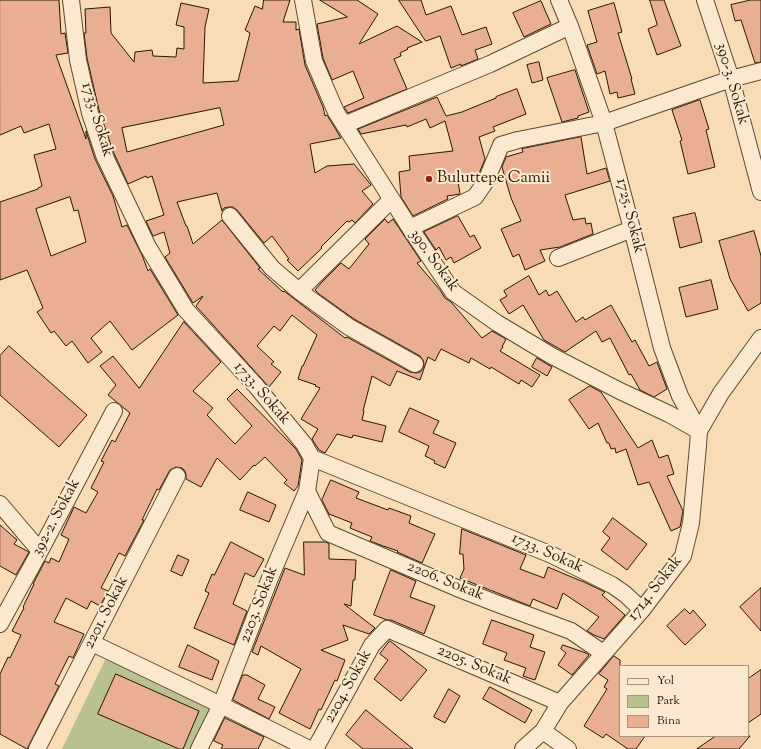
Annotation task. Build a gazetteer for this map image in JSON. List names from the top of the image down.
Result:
{
  "streets": {
    "street": [
      "390-3. Sokak",
      "1733. Sokak",
      "1725. Sokak",
      "390. Sokak",
      "392-2. Sokak",
      "2206. Sokak",
      "1714. Sokak",
      "2203. Sokak",
      "2201. Sokak",
      "2205. Sokak",
      "2204. Sokak"
    ]
  },
  "crossings": [
    ["1733. Sokak", "1714. Sokak"],
    ["1733. Sokak", "2203. Sokak"],
    ["1725. Sokak", "390. Sokak"],
    ["1725. Sokak", "1714. Sokak"],
    ["390. Sokak", "1714. Sokak"],
    ["2206. Sokak", "1714. Sokak"],
    ["2206. Sokak", "2203. Sokak"],
    ["1714. Sokak", "2205. Sokak"],
    ["2205. Sokak", "2204. Sokak"]
  ],
  "places": ["Buluttepe Camii"],
  "legend": ["Yol", "Park", "Bina"]
}
